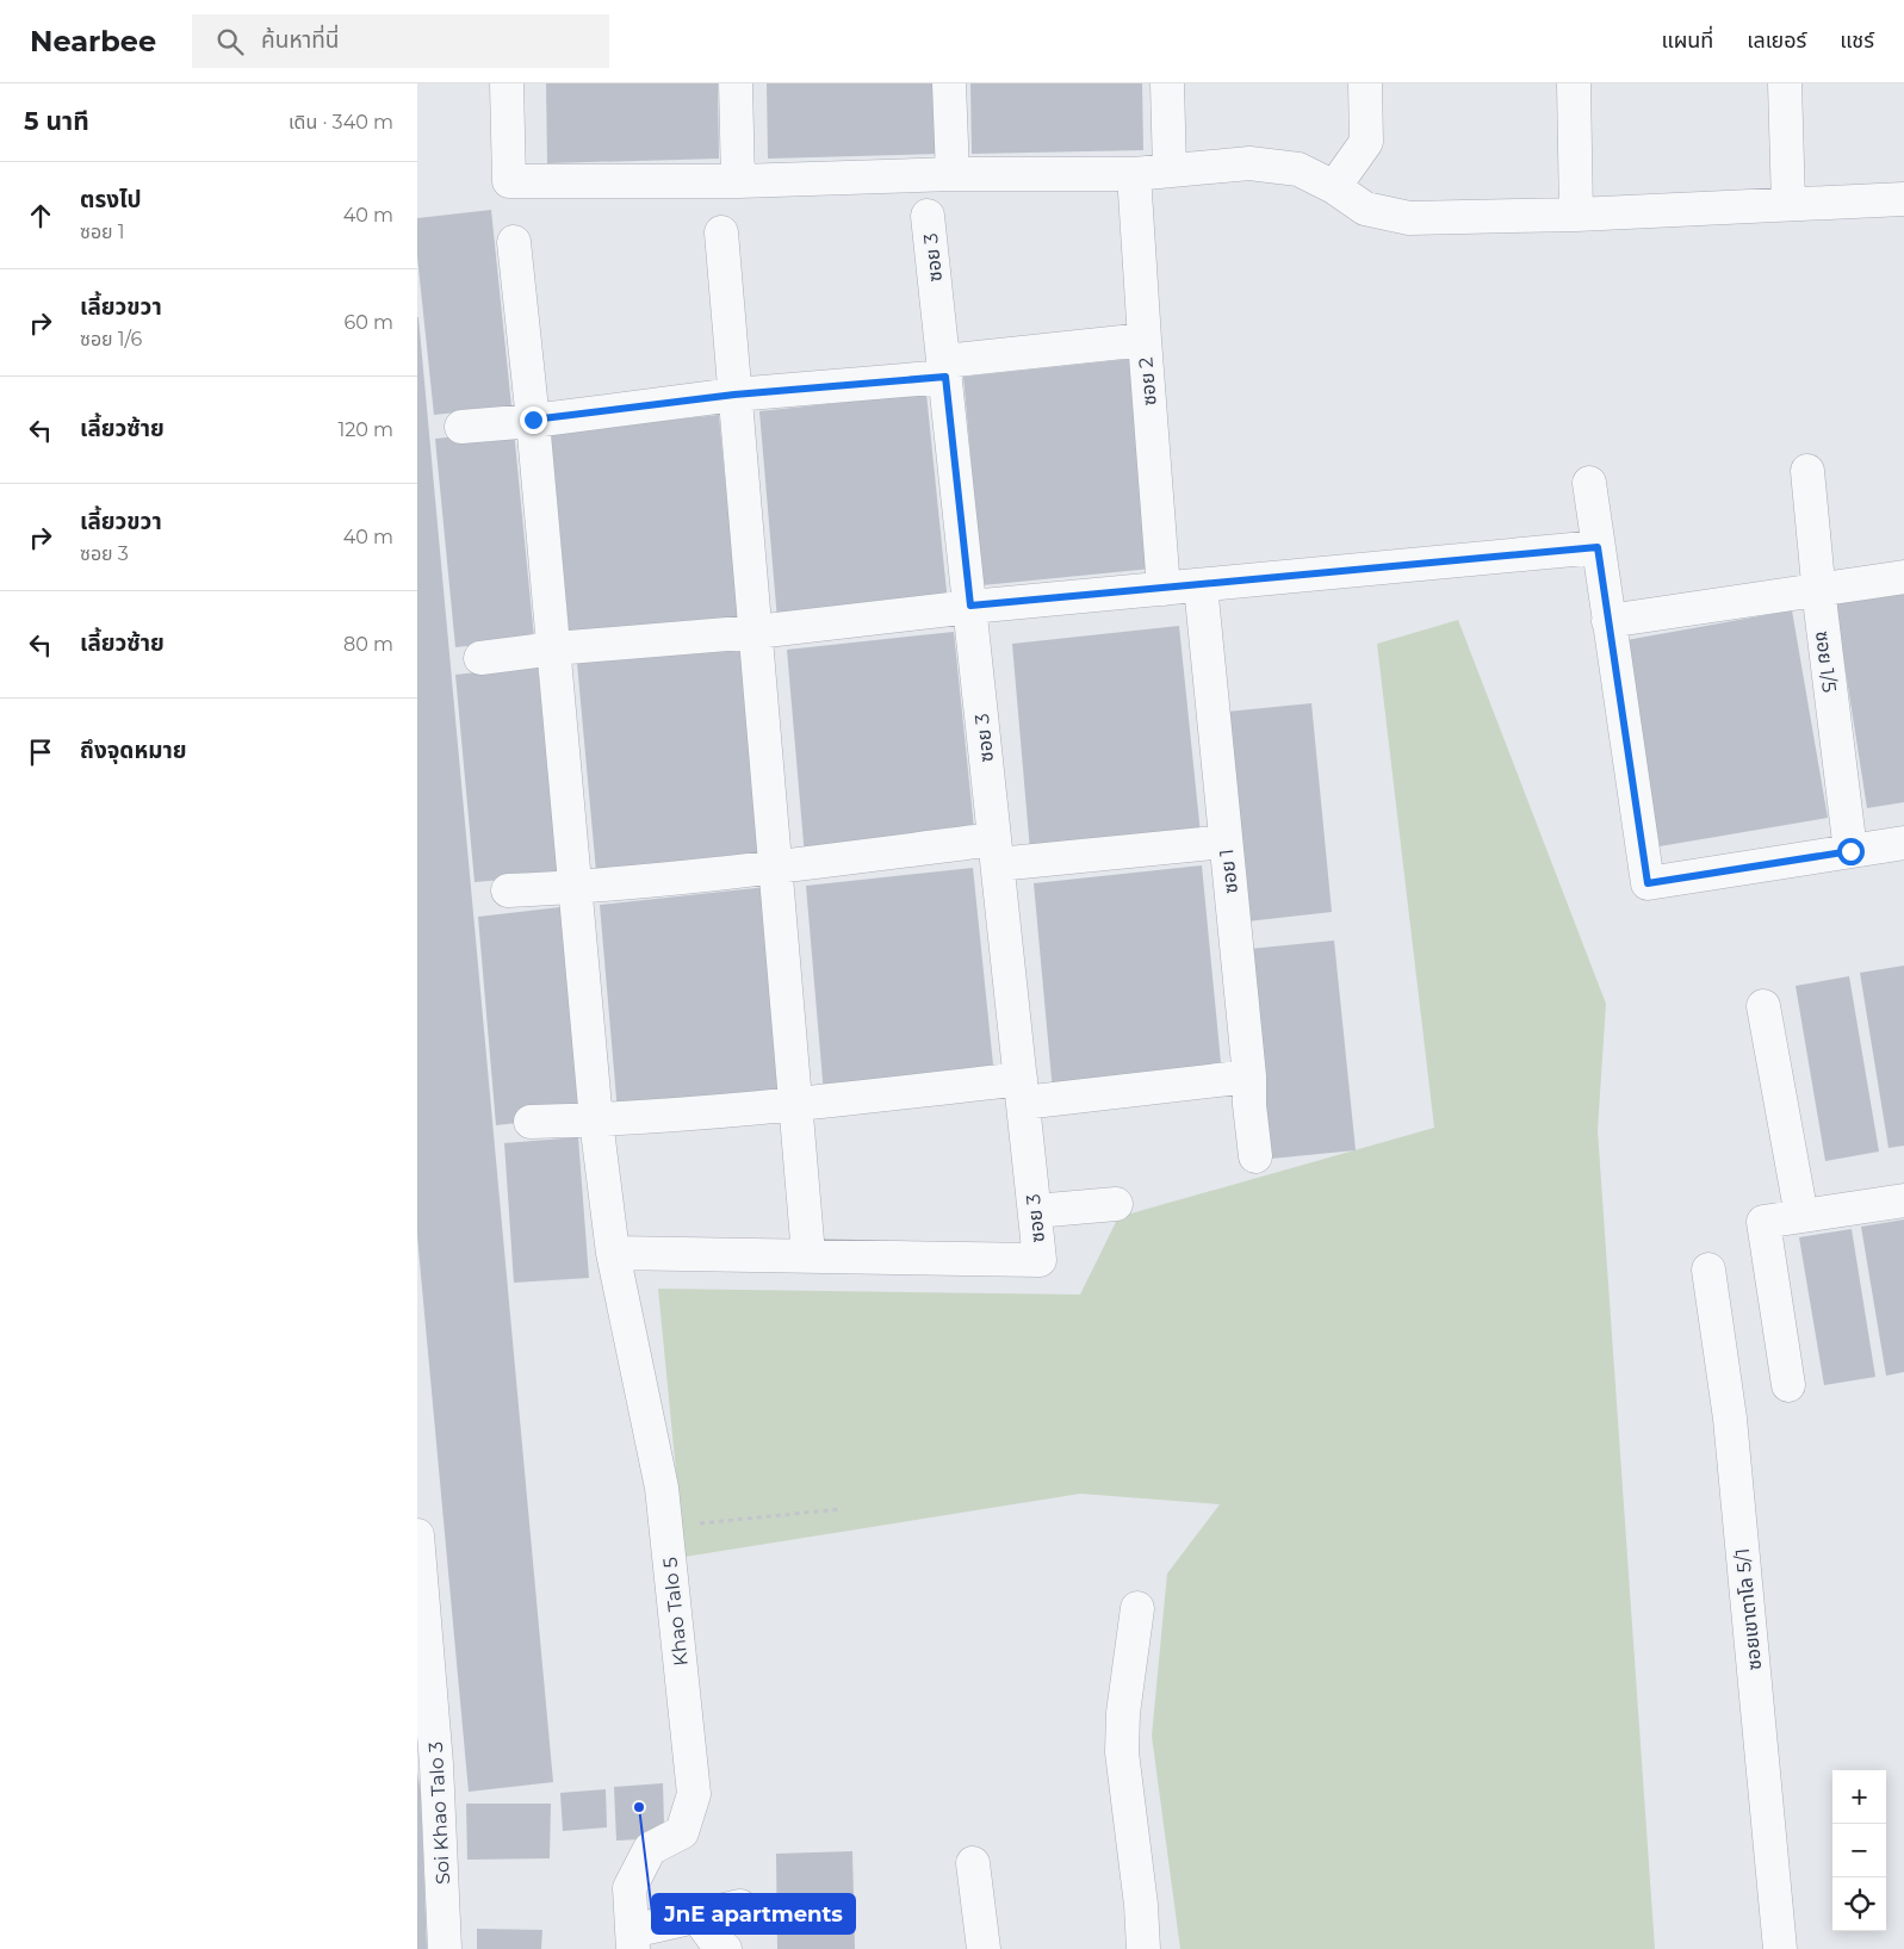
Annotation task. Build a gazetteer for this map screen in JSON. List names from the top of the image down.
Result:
{
  "streets": {
    "street": [
      "ซอย 3",
      "ซอย 2",
      "ซอย 1/5",
      "ซอย 1",
      "ซอยเขาตาโล 5/1",
      "Khao Talo 5",
      "Soi Khao Talo 3"
    ]
  },
  "places": ["JnE apartments"],
  "page": {
    "header": "Nearbee",
    "search": "ค้นหาที่นี่",
    "nav": ["แผนที่", "เลเยอร์", "แชร์"],
    "heading": ["5 นาที", "เดิน · 340 m"],
    "list": [
      ["ตรงไป", "ซอย 1", "40 m"],
      ["เลี้ยวขวา", "ซอย 1/6", "60 m"],
      ["เลี้ยวซ้าย", "120 m"],
      ["เลี้ยวขวา", "ซอย 3", "40 m"],
      ["เลี้ยวซ้าย", "80 m"],
      "ถึงจุดหมาย"
    ],
    "map_buttons": ["+", "−"]
  }
}
